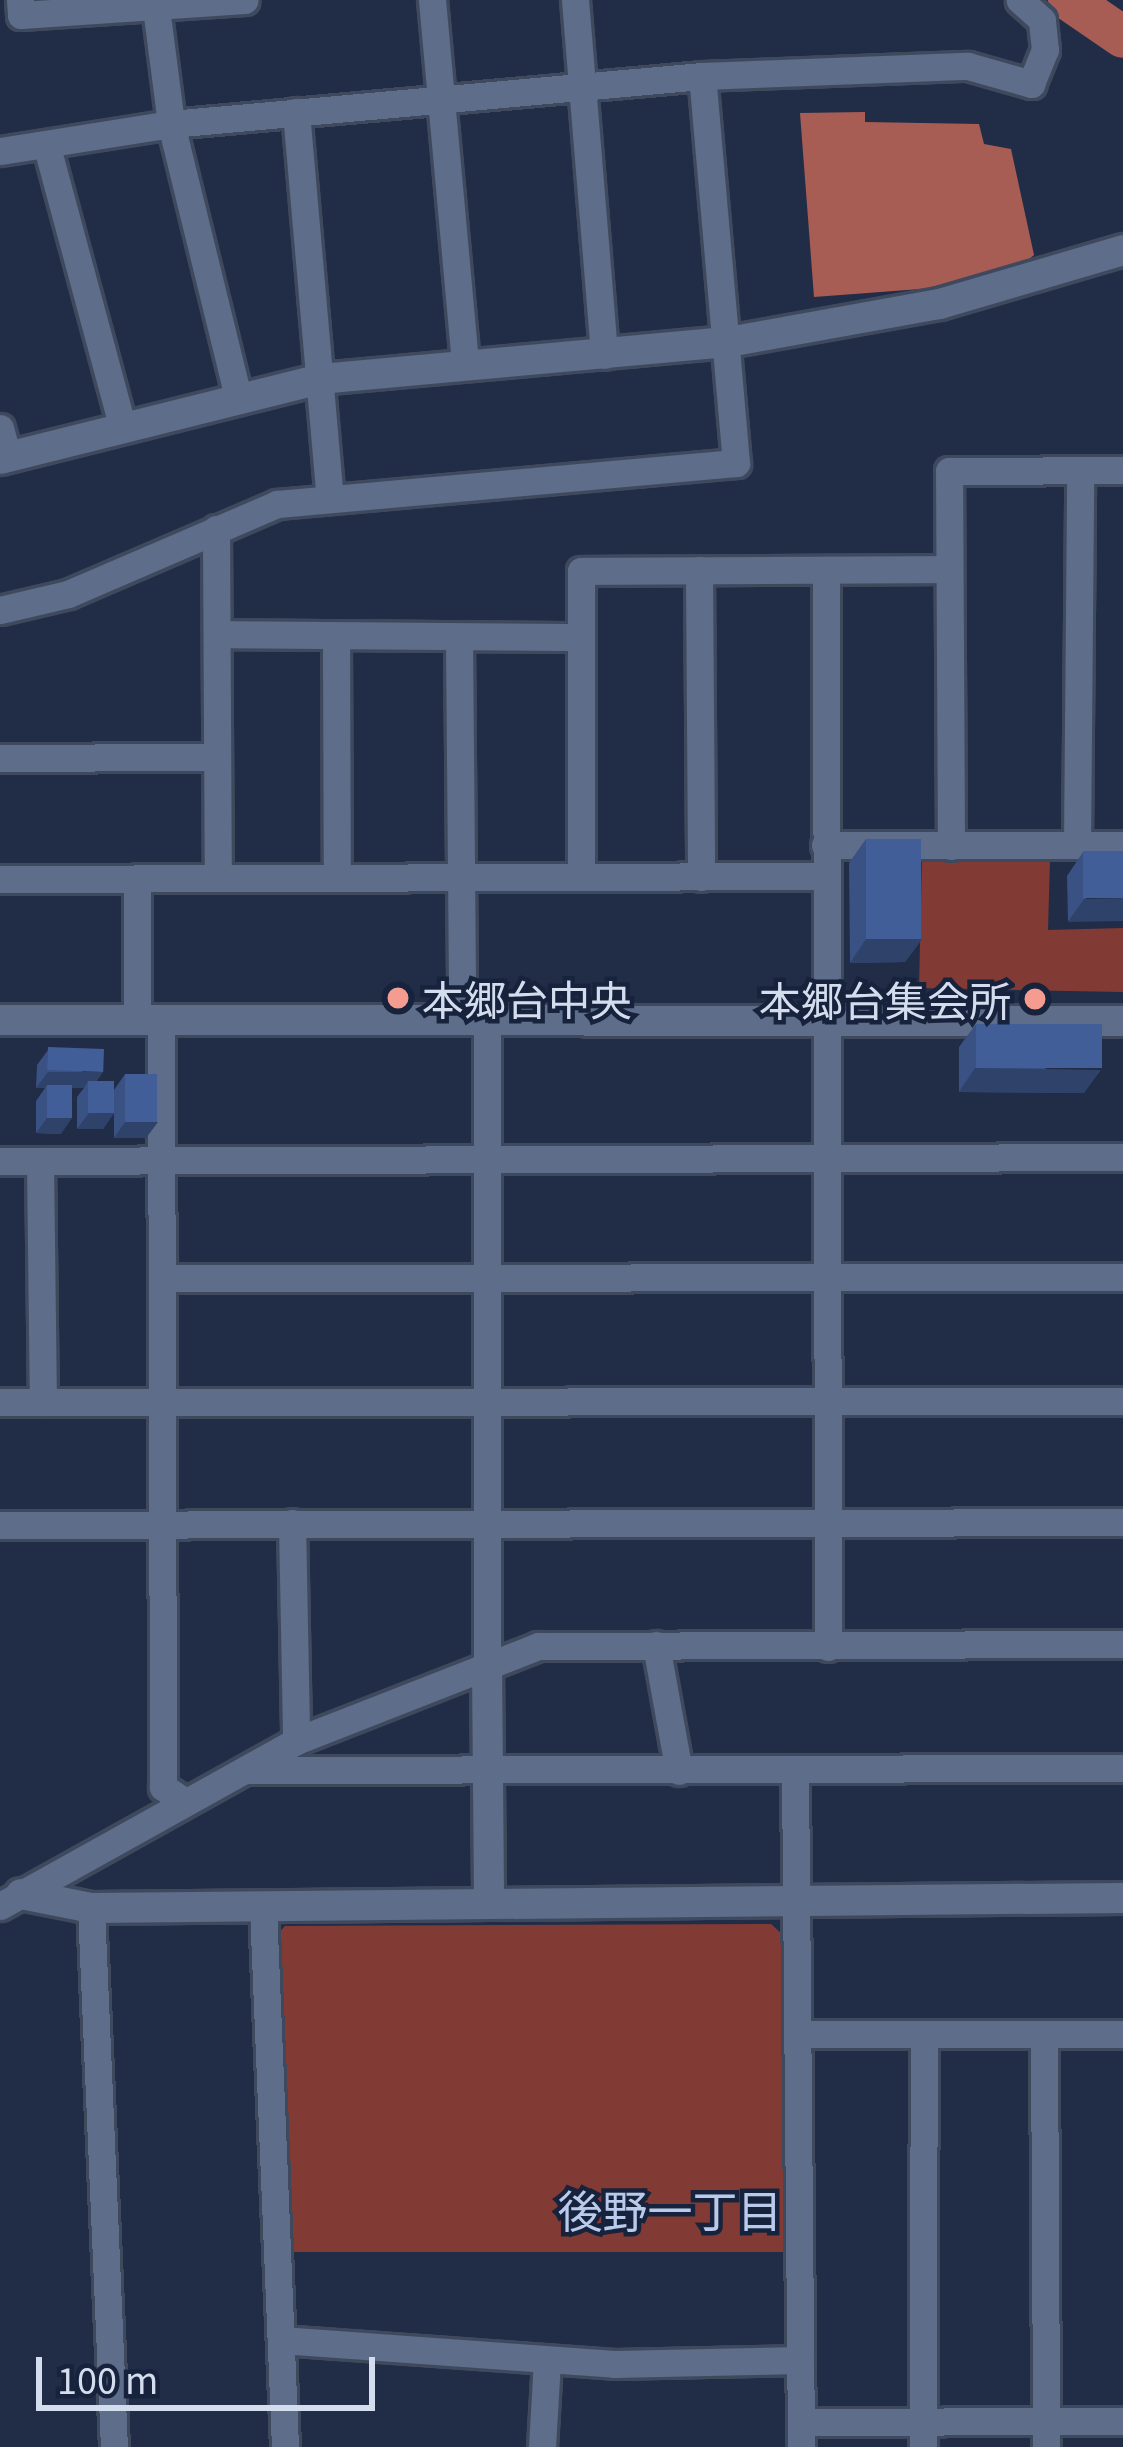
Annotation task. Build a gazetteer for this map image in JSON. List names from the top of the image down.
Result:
{
  "districts": ["後野一丁目"],
  "places": ["本郷台中央", "本郷台集会所"],
  "scale_bar": "100 m"
}
